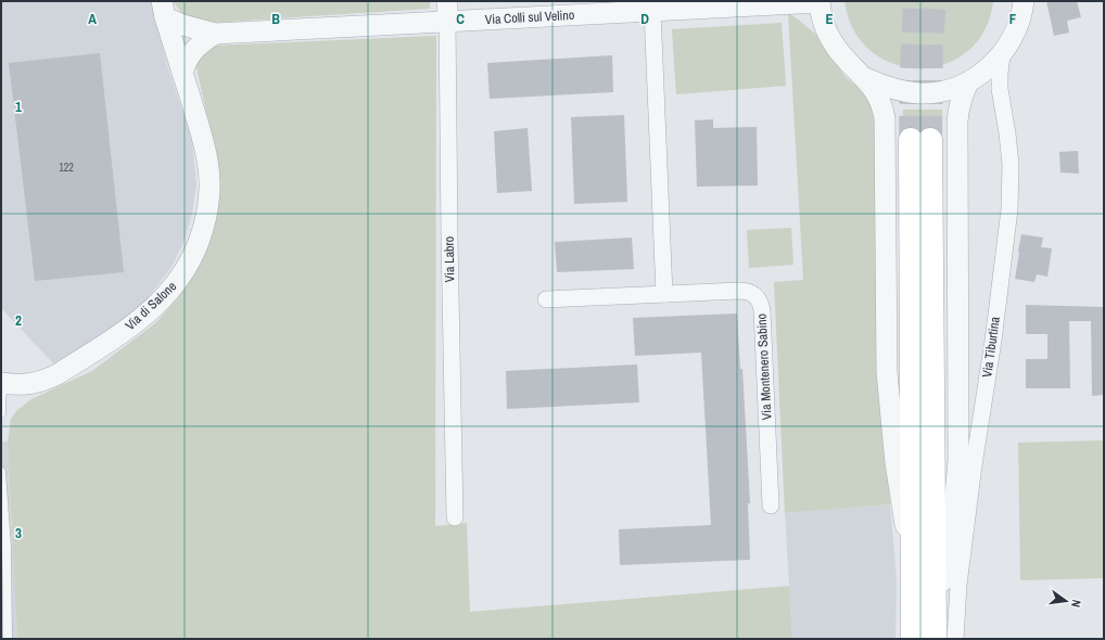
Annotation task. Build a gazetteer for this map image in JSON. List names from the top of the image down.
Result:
{
  "streets": {
    "main road": ["Via Tiburtina"],
    "street": [
      "Via Colli sul Velino",
      "Via Labro",
      "Via di Salone",
      "Via Montenero Sabino"
    ]
  },
  "crossings": [
    ["Via Colli sul Velino", "Via Labro"],
    ["Via Colli sul Velino", "Via di Salone"],
    ["Via Colli sul Velino", "Via Tiburtina"]
  ],
  "house_numbers": ["122"],
  "north": "right",
  "grid": {
    "columns": [
      "A",
      "B",
      "C",
      "D",
      "E",
      "F"
    ],
    "rows": ["1", "2", "3"]
  }
}
